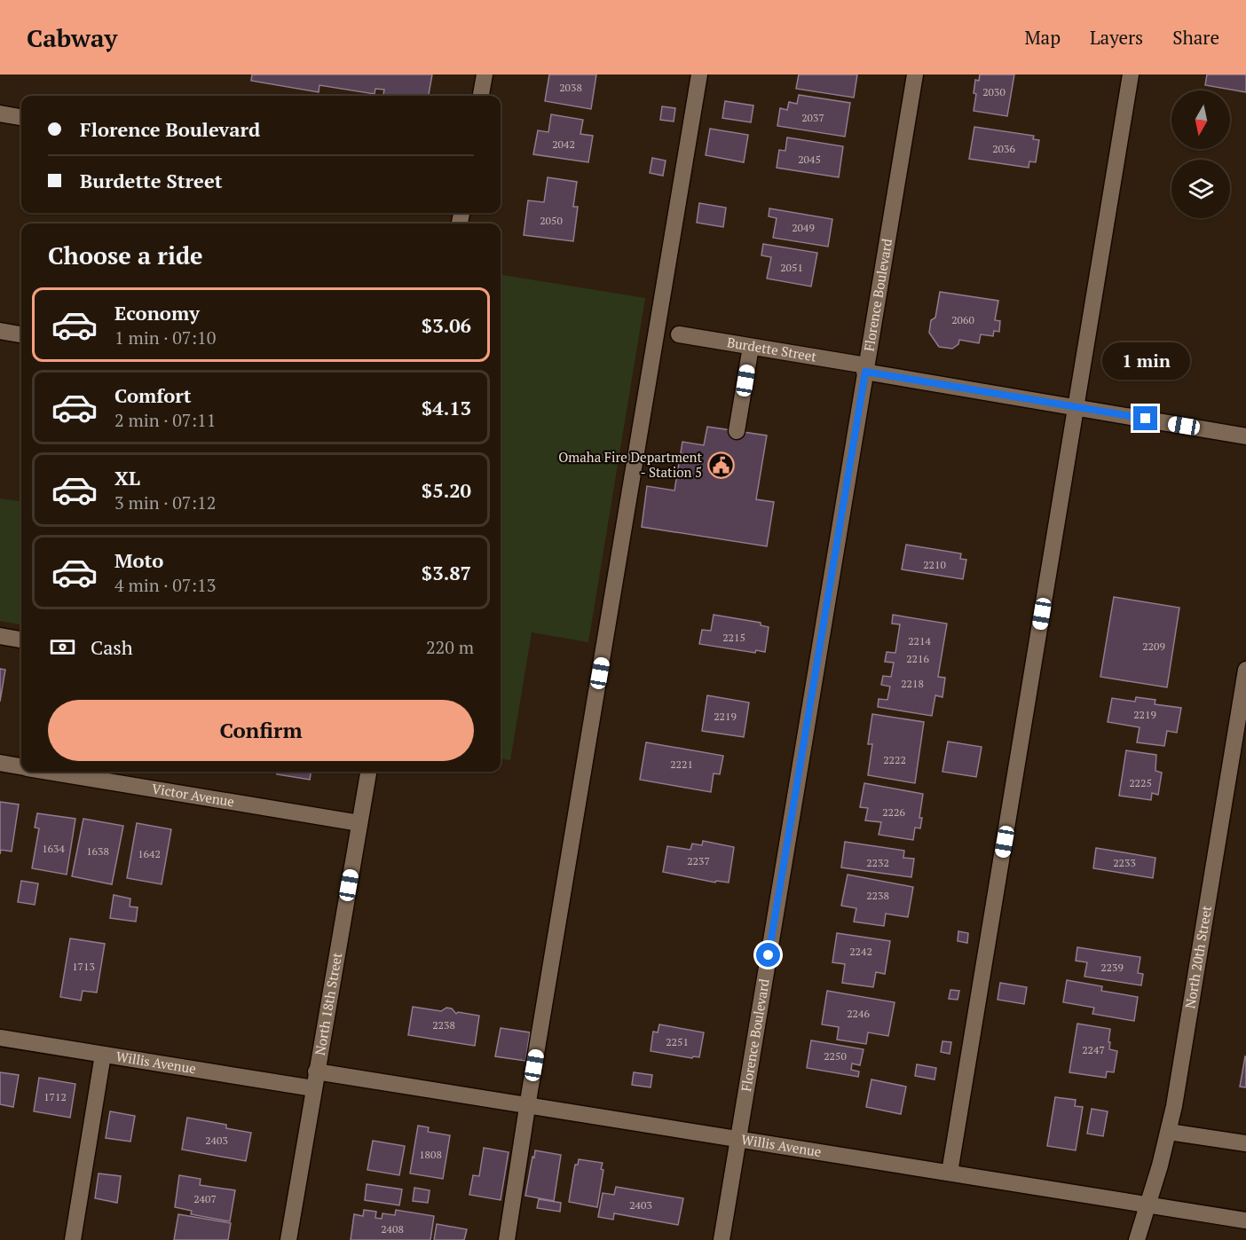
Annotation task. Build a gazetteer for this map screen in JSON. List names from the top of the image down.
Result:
{
  "streets": {
    "street": [
      "Florence Boulevard",
      "Burdette Street",
      "Victor Avenue",
      "North 20th Street",
      "North 18th Street",
      "Willis Avenue"
    ]
  },
  "crossings": [
    ["Florence Boulevard", "Burdette Street"],
    ["Florence Boulevard", "Willis Avenue"],
    ["Victor Avenue", "North 18th Street"],
    ["North 20th Street", "Willis Avenue"],
    ["North 18th Street", "Willis Avenue"]
  ],
  "places": {
    "public building": ["Omaha Fire Department - Station 5"]
  },
  "house_numbers": [
    "2038",
    "2030",
    "2037",
    "2042",
    "2036",
    "2045",
    "2050",
    "2049",
    "2051",
    "2060",
    "2210",
    "2215",
    "2214",
    "2209",
    "2216",
    "2218",
    "2219",
    "2219",
    "2222",
    "2221",
    "2225",
    "2226",
    "1634",
    "1638",
    "1642",
    "2237",
    "2232",
    "2233",
    "2238",
    "2242",
    "1713",
    "2239",
    "2246",
    "2238",
    "2251",
    "2247",
    "2250",
    "1712",
    "2403",
    "1808",
    "2407",
    "2403",
    "2408"
  ],
  "north": "bottom",
  "page": {
    "header": "Cabway",
    "nav": ["Map", "Layers", "Share"],
    "banner": ["Florence Boulevard", "Burdette Street"],
    "heading": "Choose a ride",
    "list": [
      {
        "name": "Economy",
        "note": "1 min · 07:10",
        "value": "$3.06"
      },
      {
        "name": "Comfort",
        "note": "2 min · 07:11",
        "value": "$4.13"
      },
      {
        "name": "XL",
        "note": "3 min · 07:12",
        "value": "$5.20"
      },
      {
        "name": "Moto",
        "note": "4 min · 07:13",
        "value": "$3.87"
      }
    ],
    "bubble": "1 min",
    "pay": ["Cash", "220 m"],
    "buttons": "Confirm"
  }
}
